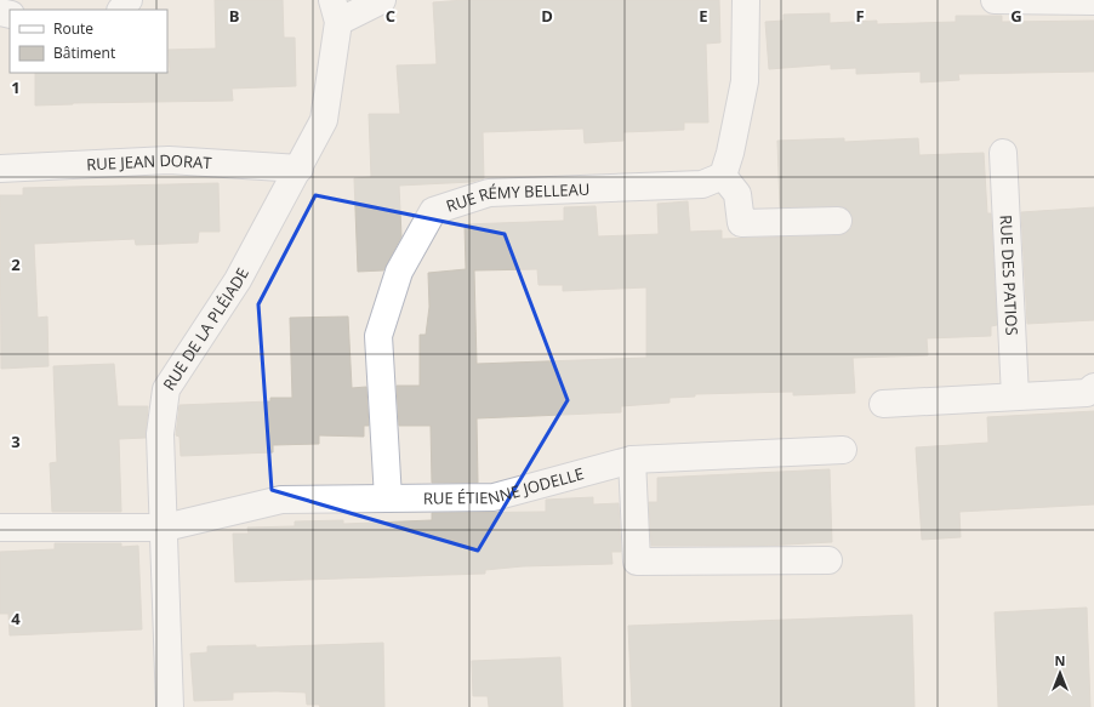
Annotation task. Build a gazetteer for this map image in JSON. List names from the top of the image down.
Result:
{
  "streets": {
    "street": [
      "RUE JEAN DORAT",
      "RUE RÉMY BELLEAU",
      "RUE DES PATIOS",
      "RUE DE LA PLÉIADE",
      "RUE ÉTIENNE JODELLE"
    ]
  },
  "crossings": [
    ["RUE JEAN DORAT", "RUE DE LA PLÉIADE"],
    ["RUE RÉMY BELLEAU", "RUE ÉTIENNE JODELLE"],
    ["RUE DE LA PLÉIADE", "RUE ÉTIENNE JODELLE"]
  ],
  "legend": ["Route", "Bâtiment"],
  "north": "top",
  "grid": {
    "columns": [
      "B",
      "C",
      "D",
      "E",
      "F",
      "G"
    ],
    "rows": [
      "1",
      "2",
      "3",
      "4"
    ]
  }
}
